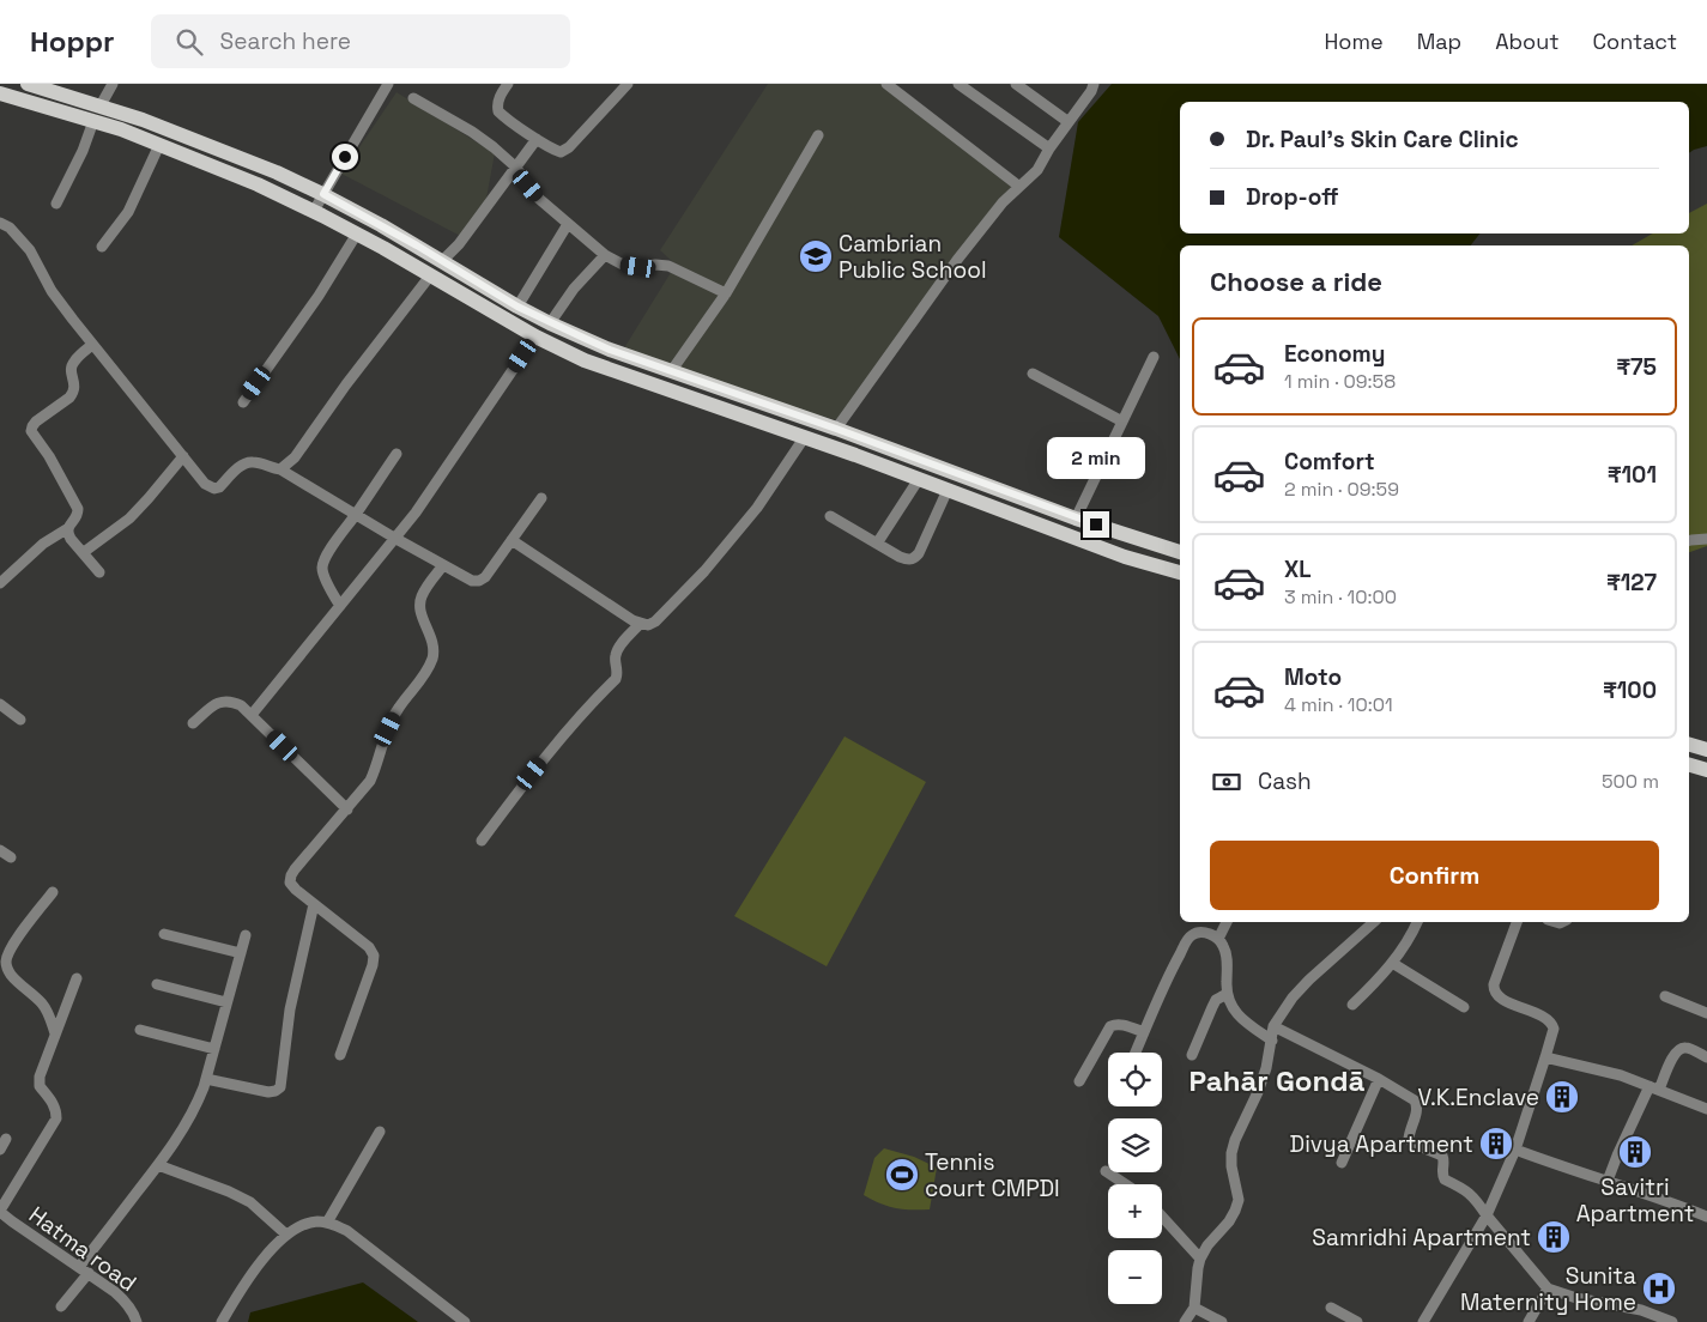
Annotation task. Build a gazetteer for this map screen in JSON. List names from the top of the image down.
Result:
{
  "streets": {
    "street": ["Hatma road"]
  },
  "districts": ["Pahār Gondā"],
  "places": {
    "school or university": ["Cambrian Public School"],
    "building": [
      "V.K.Enclave",
      "Divya Apartment",
      "Savitri Apartment",
      "Samridhi Apartment"
    ],
    "sports": ["Tennis court CMPDI"],
    "hospital": ["Sunita Maternity Home"]
  },
  "page": {
    "header": "Hoppr",
    "search": "Search here",
    "nav": [
      "Home",
      "Map",
      "About",
      "Contact"
    ],
    "banner": ["Dr. Paul's Skin Care Clinic", "Drop-off"],
    "heading": "Choose a ride",
    "list": [
      {
        "name": "Economy",
        "note": "1 min · 09:58",
        "value": "₹75"
      },
      {
        "name": "Comfort",
        "note": "2 min · 09:59",
        "value": "₹101"
      },
      {
        "name": "XL",
        "note": "3 min · 10:00",
        "value": "₹127"
      },
      {
        "name": "Moto",
        "note": "4 min · 10:01",
        "value": "₹100"
      }
    ],
    "bubble": "2 min",
    "pay": ["Cash", "500 m"],
    "buttons": "Confirm",
    "map_buttons": ["+", "−"]
  }
}
